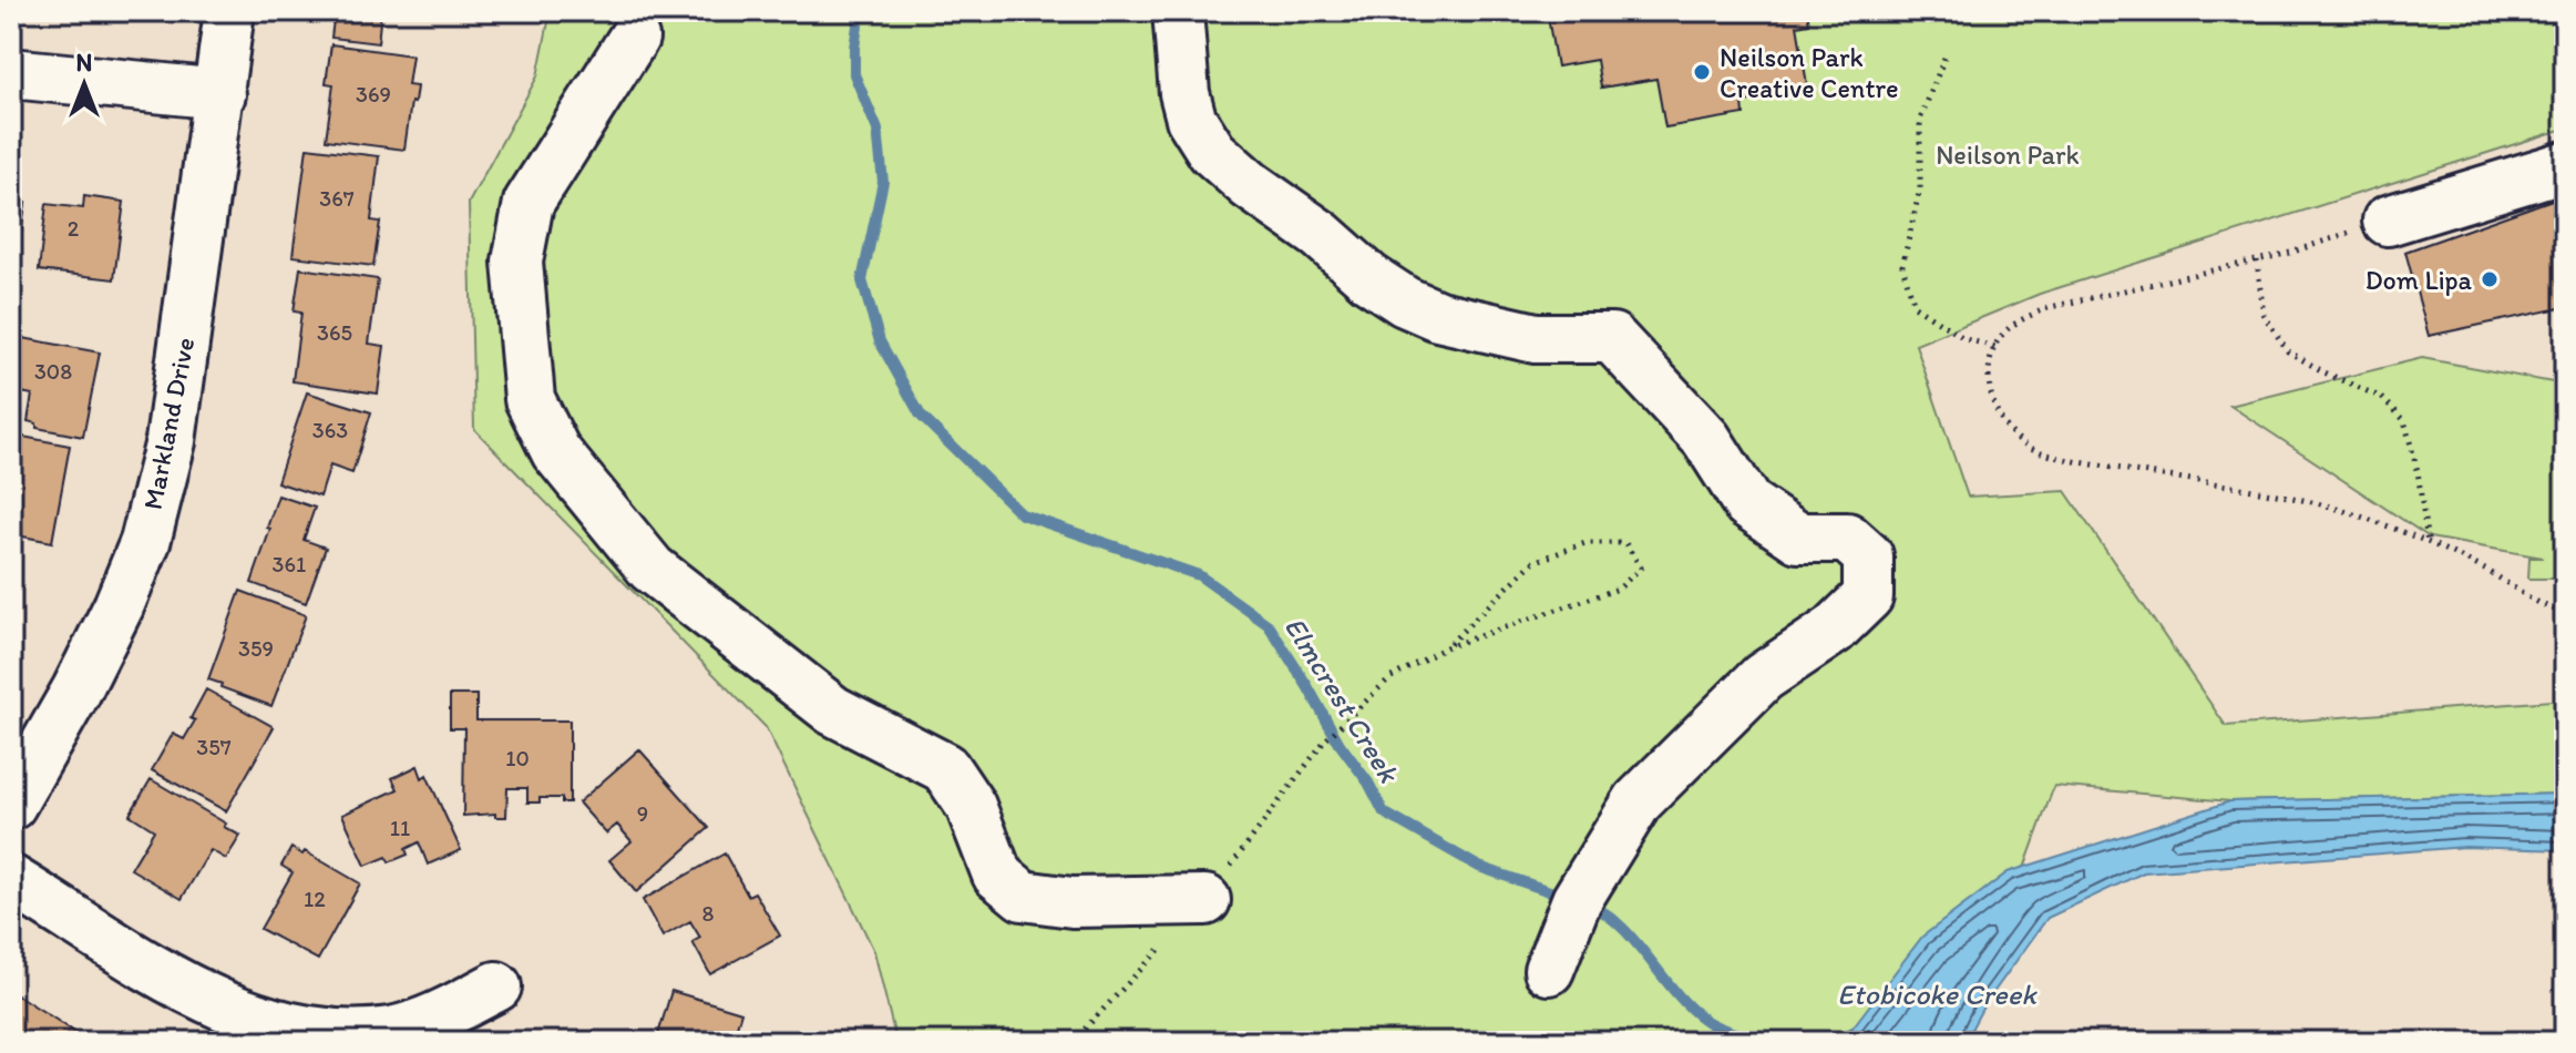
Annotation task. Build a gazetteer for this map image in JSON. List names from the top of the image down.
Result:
{
  "streets": {
    "street": ["Markland Drive"]
  },
  "water": ["Elmcrest Creek", "Etobicoke Creek"],
  "parks": ["Neilson Park"],
  "places": ["Neilson Park Creative Centre", "Dom Lipa"],
  "house_numbers": [
    "369",
    "367",
    "2",
    "365",
    "308",
    "363",
    "361",
    "359",
    "357",
    "10",
    "9",
    "11",
    "12",
    "8"
  ],
  "north": "top"
}
